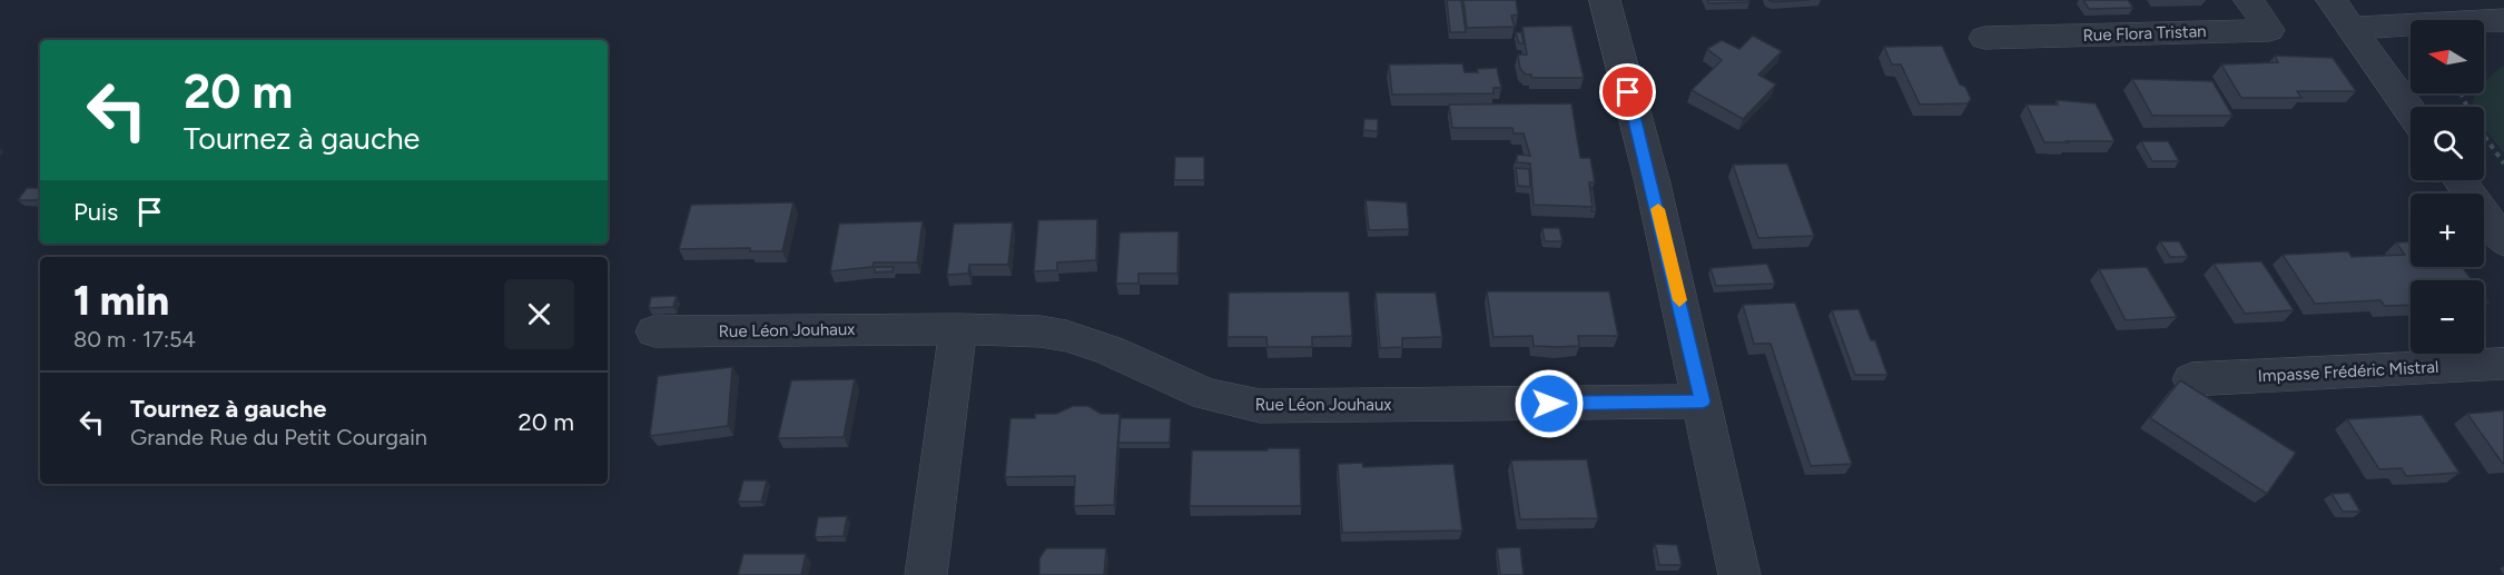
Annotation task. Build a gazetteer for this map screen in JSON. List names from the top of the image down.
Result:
{
  "streets": {
    "street": ["Rue Flora Tristan", "Rue Léon Jouhaux", "Impasse Frédéric Mistral"]
  },
  "north": "left",
  "page": {
    "map_buttons": ["+", "−"],
    "turn": ["20 m", "Tournez à gauche"],
    "then": "Puis",
    "heading": ["1 min", "80 m · 17:54"],
    "list": [
      {
        "name": "Tournez à gauche",
        "note": "Grande Rue du Petit Courgain",
        "value": "20 m"
      }
    ]
  }
}
